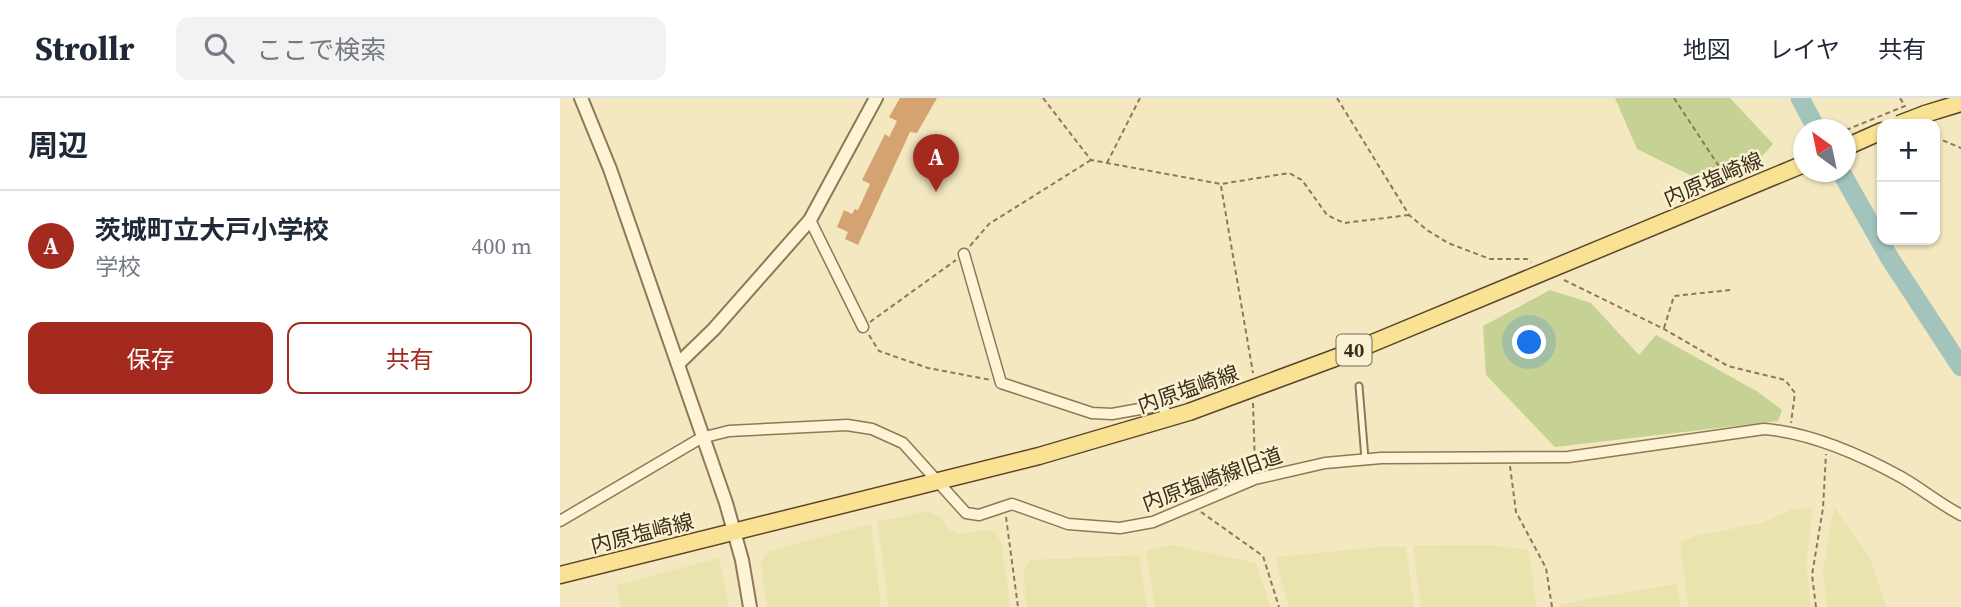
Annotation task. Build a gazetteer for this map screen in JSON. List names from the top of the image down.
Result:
{
  "streets": {
    "main road": ["内原塩崎線", "40"],
    "street": ["内原塩崎線旧道"]
  },
  "crossings": [
    ["内原塩崎線", "内原塩崎線旧道"]
  ],
  "north": "top left",
  "page": {
    "header": "Strollr",
    "search": "ここで検索",
    "nav": ["地図", "レイヤ", "共有"],
    "heading": "周辺",
    "map_buttons": ["+", "−"],
    "pins": "A",
    "list": [
      {
        "mark": "A",
        "name": "茨城町立大戸小学校",
        "note": "学校",
        "value": "400 m"
      }
    ],
    "buttons": ["保存", "共有"]
  }
}
